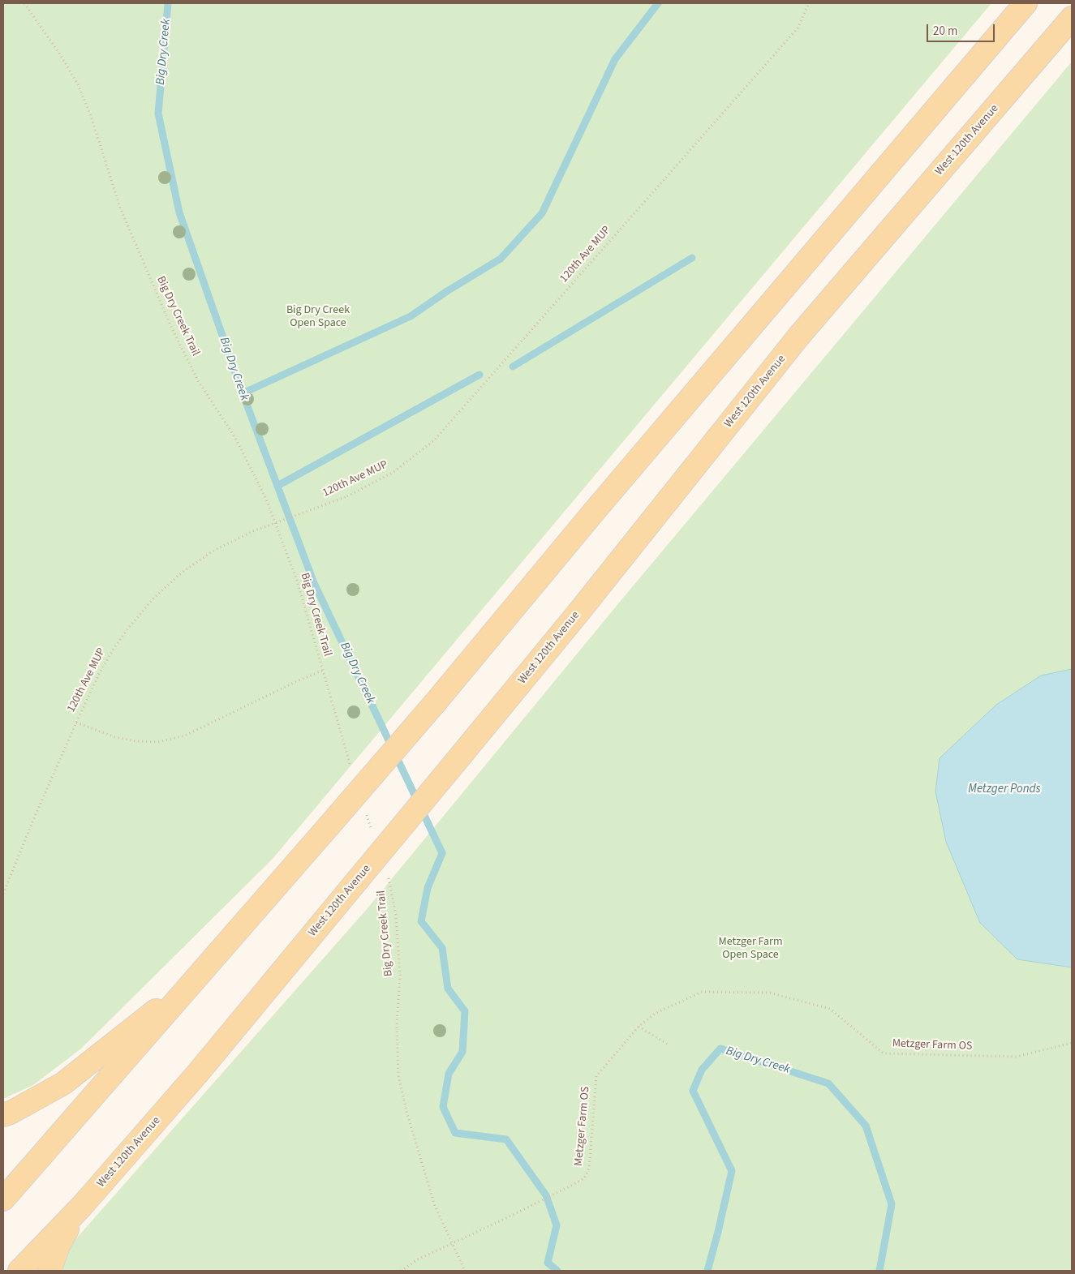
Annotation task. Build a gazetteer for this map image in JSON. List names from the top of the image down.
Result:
{
  "streets": {
    "main road": ["West 120th Avenue"],
    "path": ["120th Ave MUP", "Big Dry Creek Trail", "Metzger Farm OS"]
  },
  "crossings": [
    ["Big Dry Creek Trail", "Metzger Farm OS"]
  ],
  "water": ["Big Dry Creek", "Metzger Ponds"],
  "parks": ["Big Dry Creek Open Space", "Metzger Farm Open Space"],
  "scale_bar": "20 m"
}
